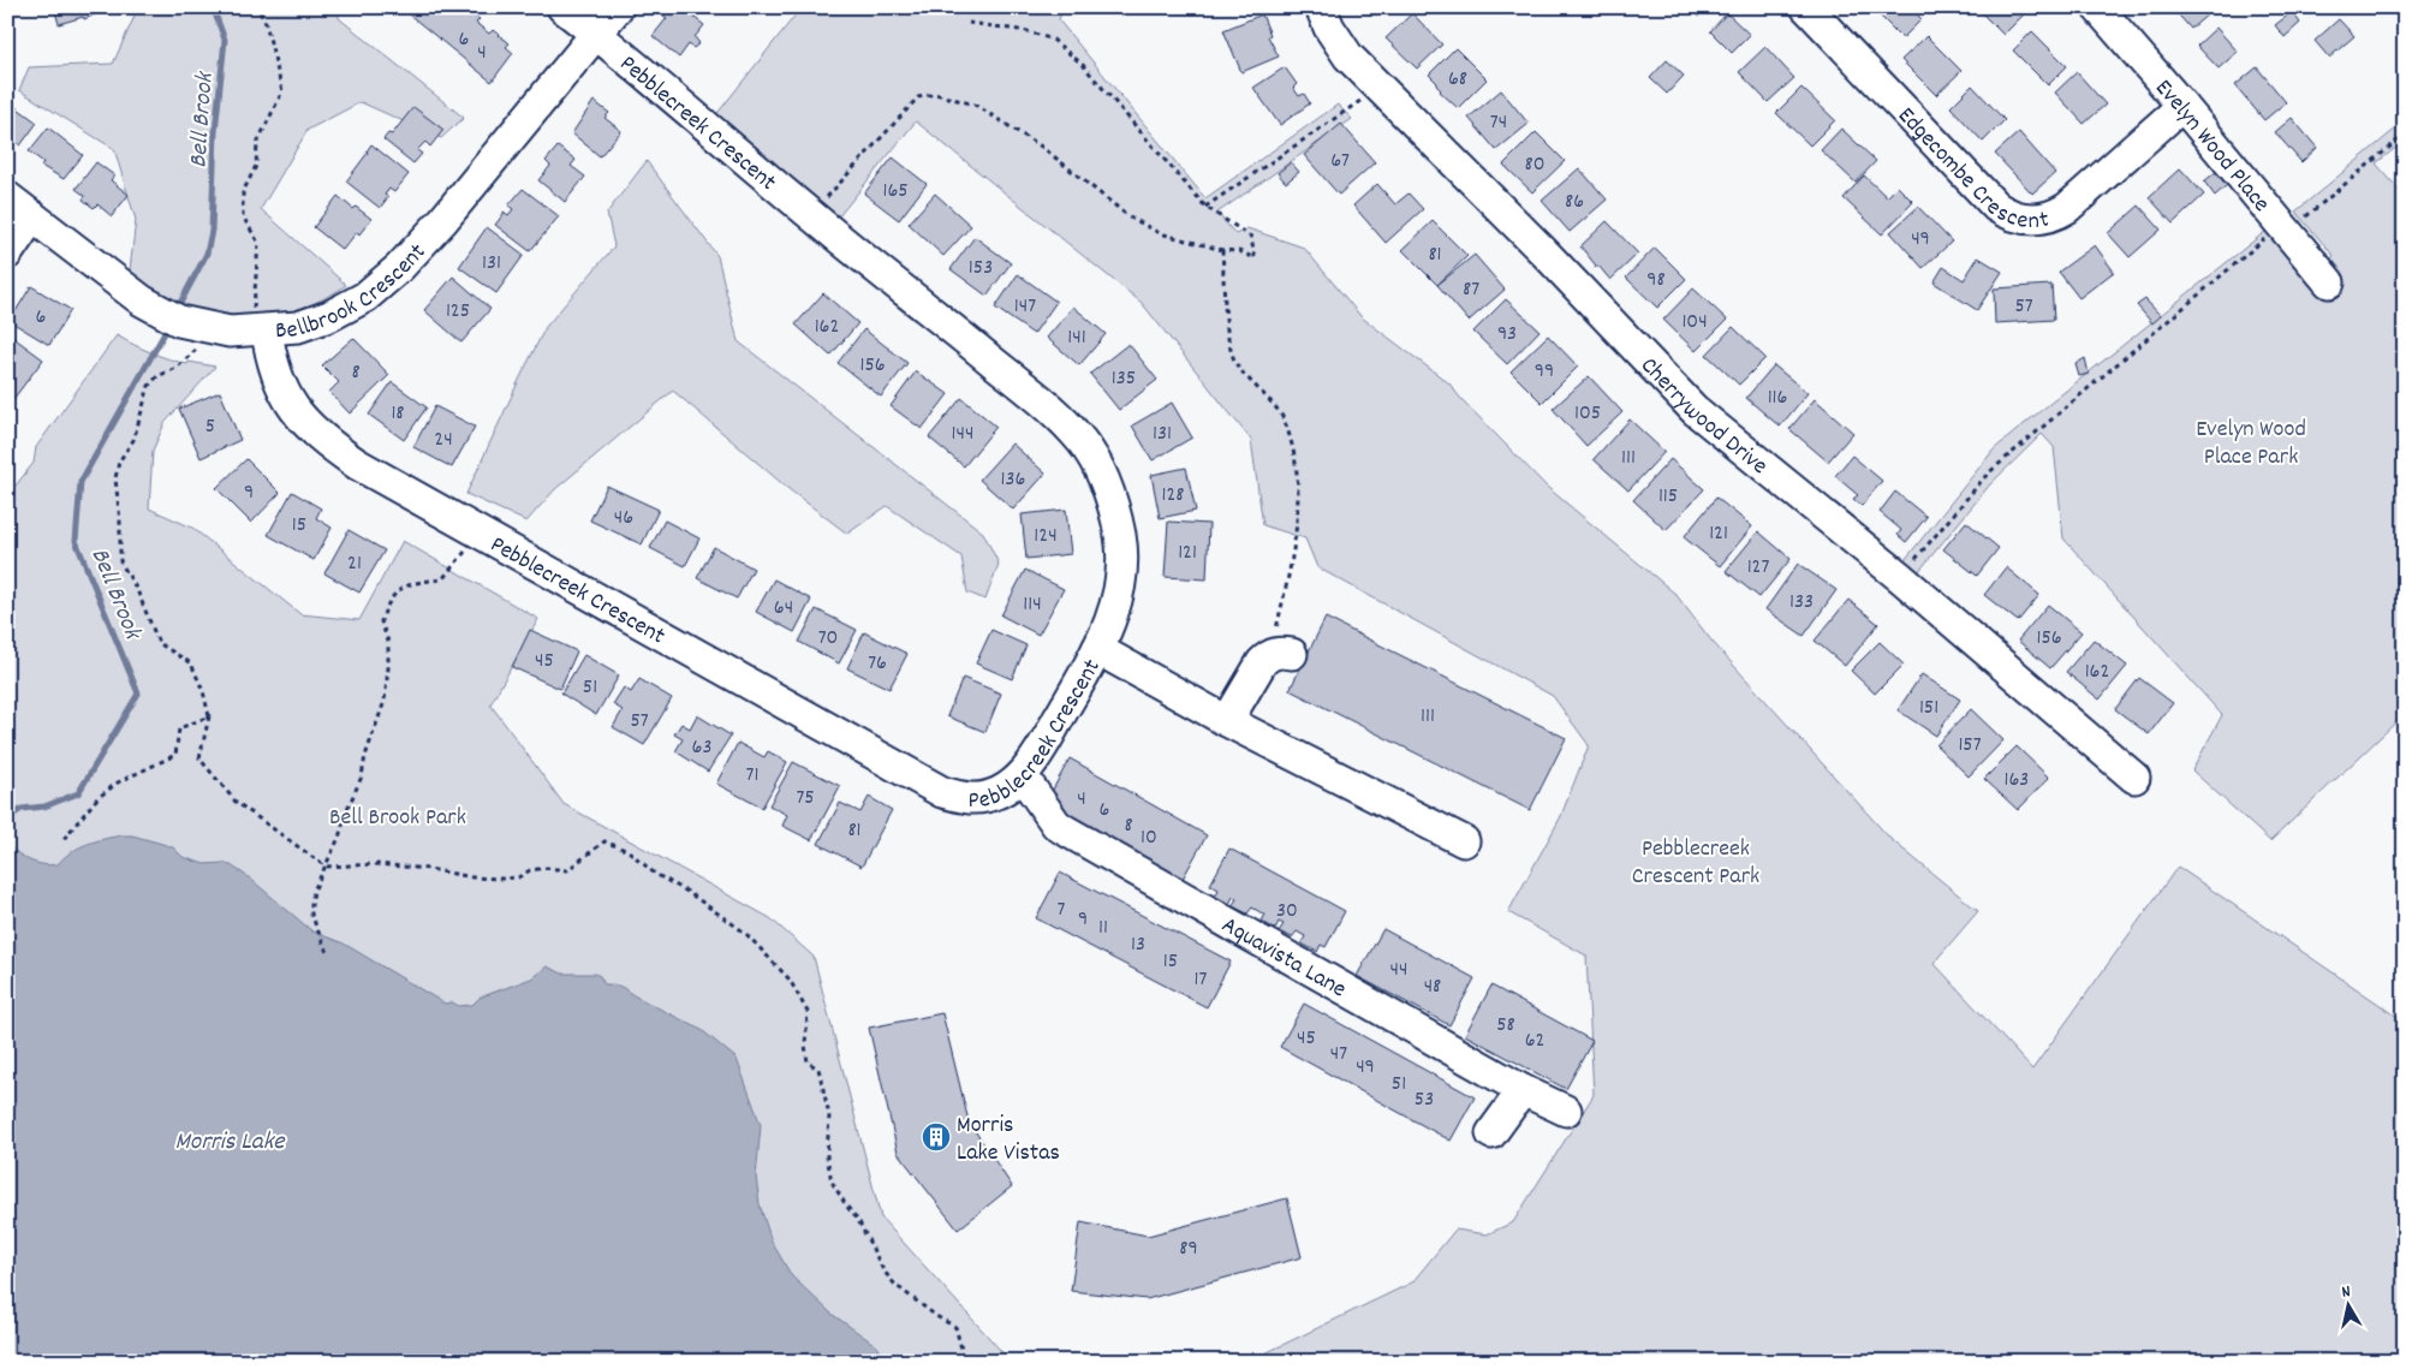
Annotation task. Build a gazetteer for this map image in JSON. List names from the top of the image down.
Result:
{
  "streets": {
    "street": [
      "Pebblecreek Crescent",
      "Evelyn Wood Place",
      "Edgecombe Crescent",
      "Bellbrook Crescent",
      "Cherrywood Drive",
      "Aquavista Lane"
    ]
  },
  "crossings": [
    ["Pebblecreek Crescent", "Bellbrook Crescent"],
    ["Pebblecreek Crescent", "Aquavista Lane"],
    ["Evelyn Wood Place", "Edgecombe Crescent"]
  ],
  "water": ["Bell Brook", "Morris Lake"],
  "parks": ["Evelyn Wood Place Park", "Bell Brook Park", "Pebblecreek Crescent Park"],
  "places": {
    "building": ["Morris Lake Vistas"]
  },
  "house_numbers": [
    "6",
    "4",
    "68",
    "74",
    "67",
    "80",
    "165",
    "86",
    "49",
    "81",
    "131",
    "153",
    "98",
    "87",
    "147",
    "57",
    "125",
    "6",
    "104",
    "162",
    "93",
    "141",
    "156",
    "99",
    "8",
    "135",
    "116",
    "18",
    "105",
    "5",
    "144",
    "131",
    "24",
    "111",
    "136",
    "9",
    "128",
    "115",
    "46",
    "15",
    "121",
    "124",
    "121",
    "21",
    "127",
    "133",
    "114",
    "64",
    "70",
    "156",
    "45",
    "76",
    "162",
    "51",
    "151",
    "111",
    "57",
    "157",
    "63",
    "71",
    "163",
    "75",
    "4",
    "6",
    "8",
    "81",
    "10",
    "7",
    "30",
    "9",
    "11",
    "13",
    "15",
    "44",
    "17",
    "48",
    "58",
    "45",
    "62",
    "47",
    "49",
    "51",
    "53",
    "89"
  ],
  "north": "top"
}
